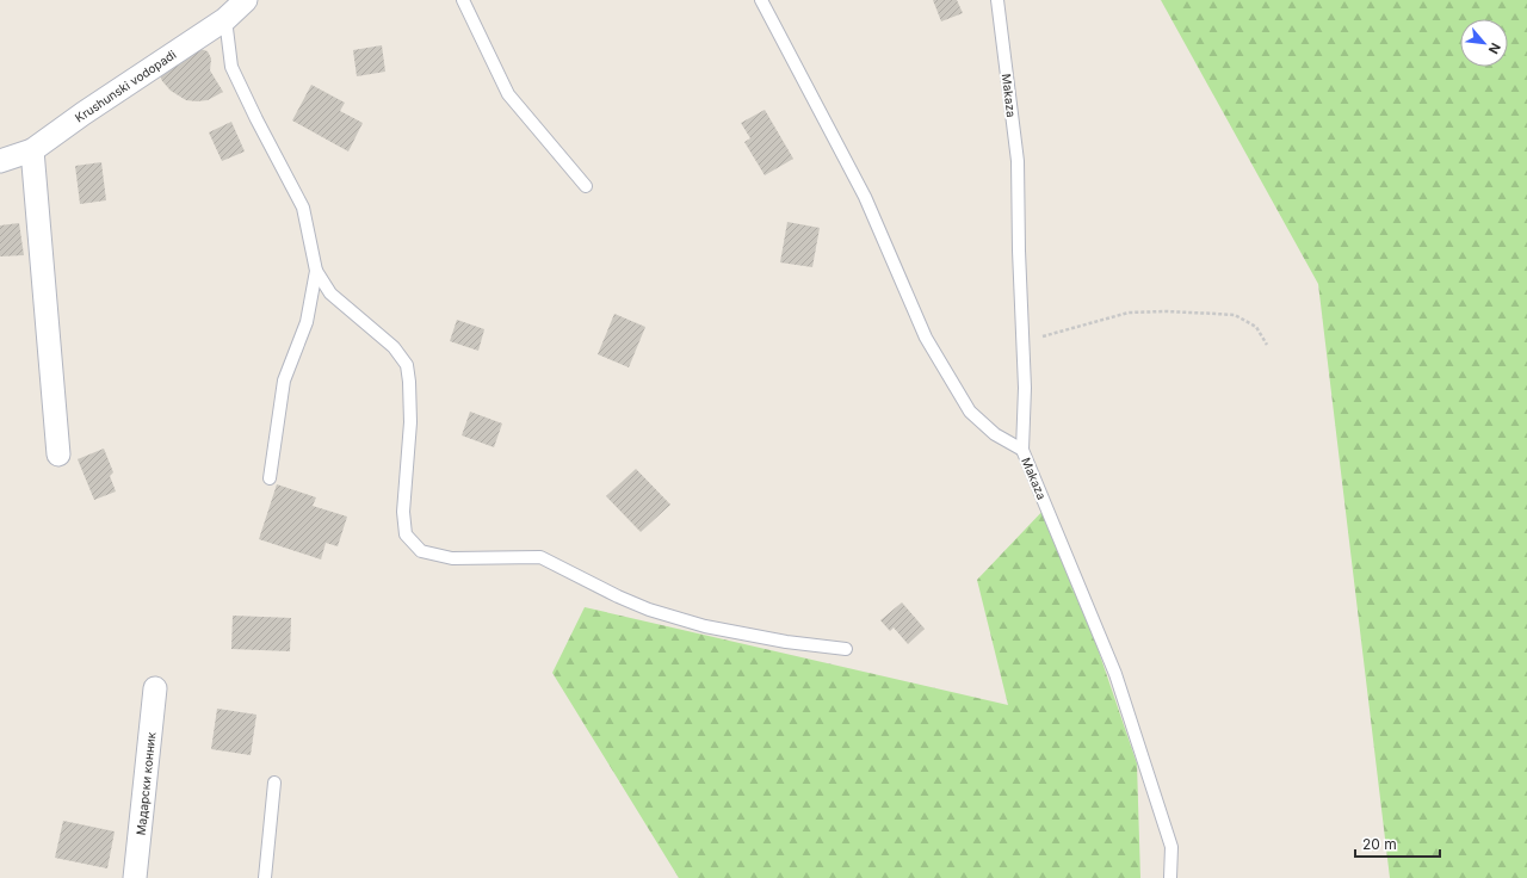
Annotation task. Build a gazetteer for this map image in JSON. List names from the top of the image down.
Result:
{
  "streets": {
    "street": ["Krushunski vodopadi", "Мадарски конник"],
    "lane": ["Makaza"]
  },
  "scale_bar": "20 m",
  "north": "bottom right"
}
